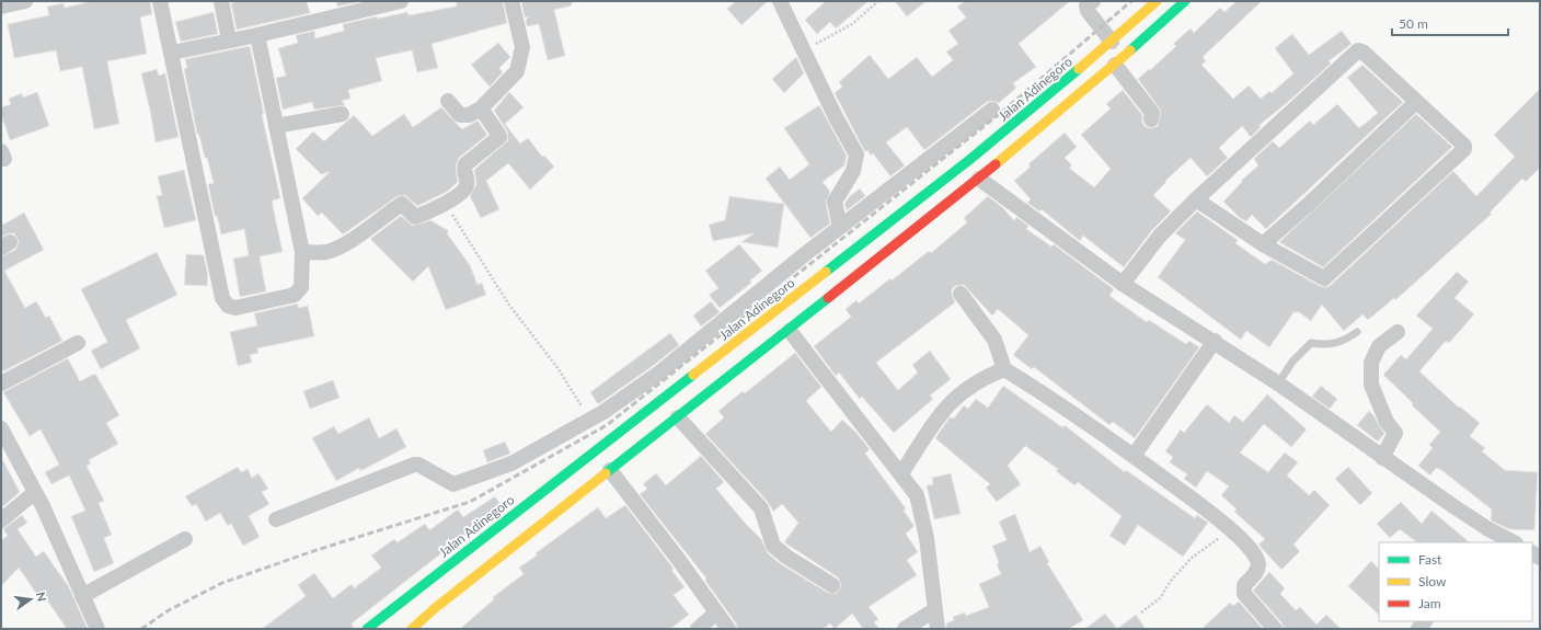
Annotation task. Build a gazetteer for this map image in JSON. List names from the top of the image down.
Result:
{
  "streets": {
    "highway": ["Jalan Adinegoro"]
  },
  "legend": ["Fast", "Slow", "Jam"],
  "scale_bar": "50 m",
  "north": "right"
}
